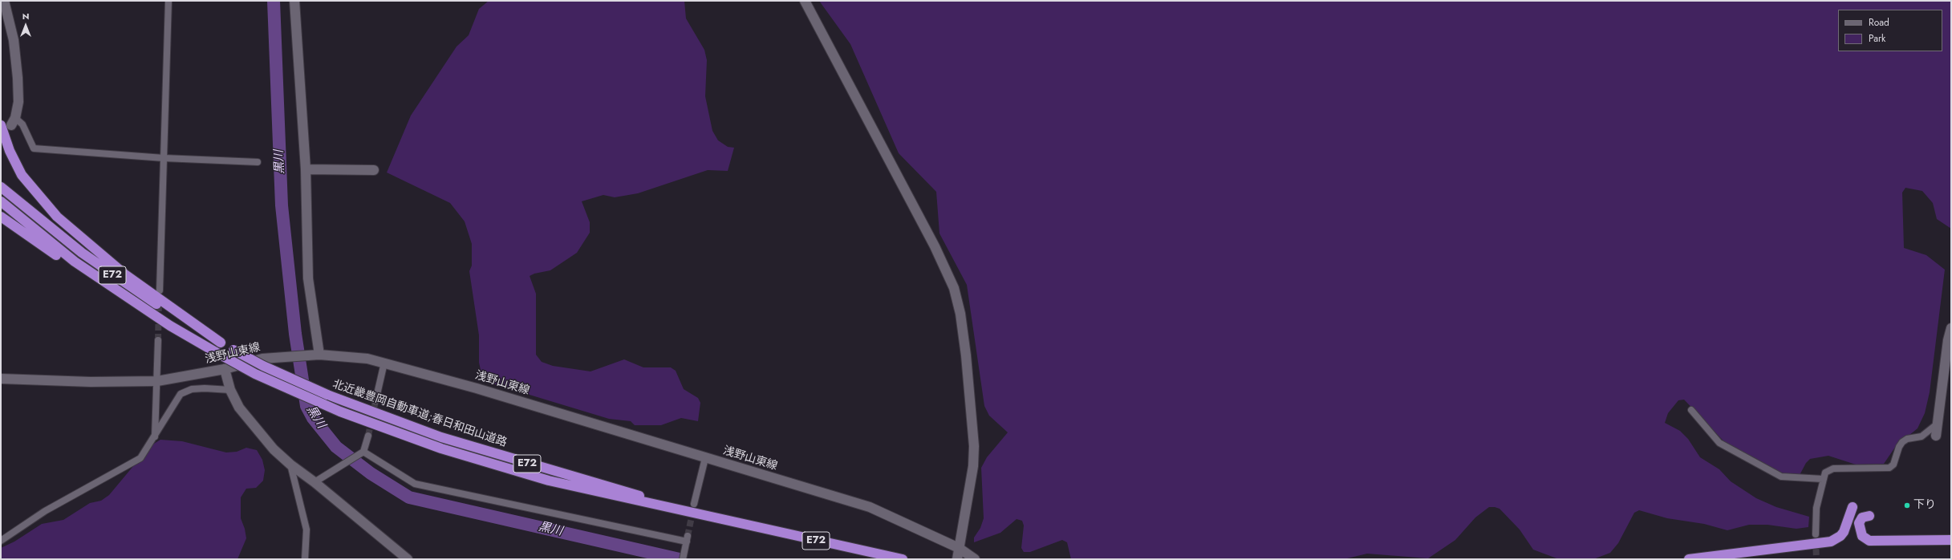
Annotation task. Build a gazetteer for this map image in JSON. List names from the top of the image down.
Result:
{
  "streets": {
    "highway": ["E72", "北近畿豊岡自動車道;春日和田山道路"],
    "street": ["浅野山東線"]
  },
  "water": ["黒川"],
  "places": ["下り"],
  "legend": ["Road", "Park"],
  "north": "top"
}
